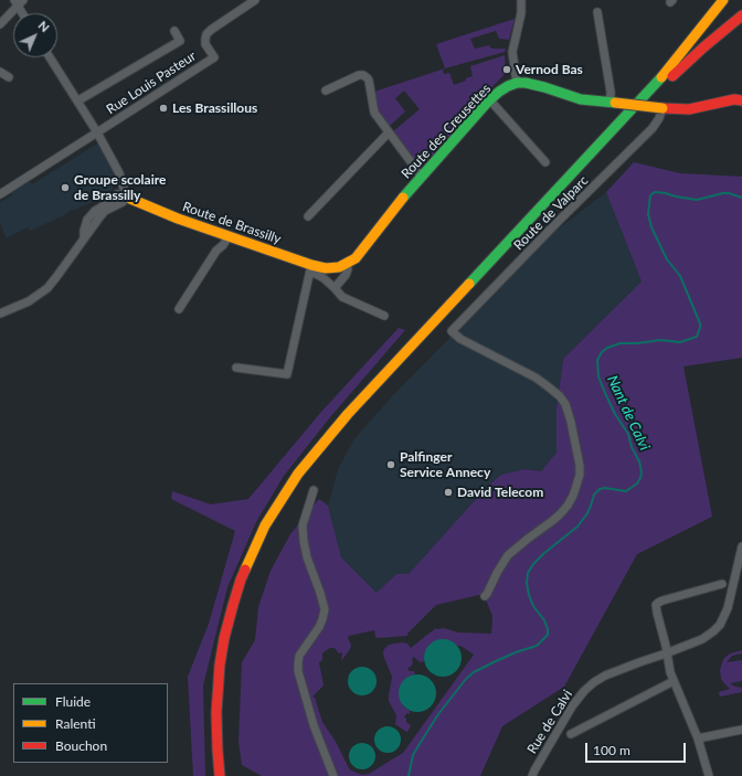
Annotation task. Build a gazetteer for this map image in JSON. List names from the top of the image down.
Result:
{
  "streets": {
    "main road": ["Route des Creusettes", "Route de Brassilly"],
    "street": ["Rue Louis Pasteur", "Route de Valparc", "Rue de Calvi"]
  },
  "crossings": [
    ["Route des Creusettes", "Route de Brassilly"]
  ],
  "water": ["Nant de Calvi"],
  "places": [
    "Vernod Bas",
    "Les Brassillous",
    "Groupe scolaire de Brassilly",
    "Palfinger Service Annecy",
    "David Telecom"
  ],
  "legend": ["Fluide", "Ralenti", "Bouchon"],
  "scale_bar": "100 m",
  "north": "top right"
}
